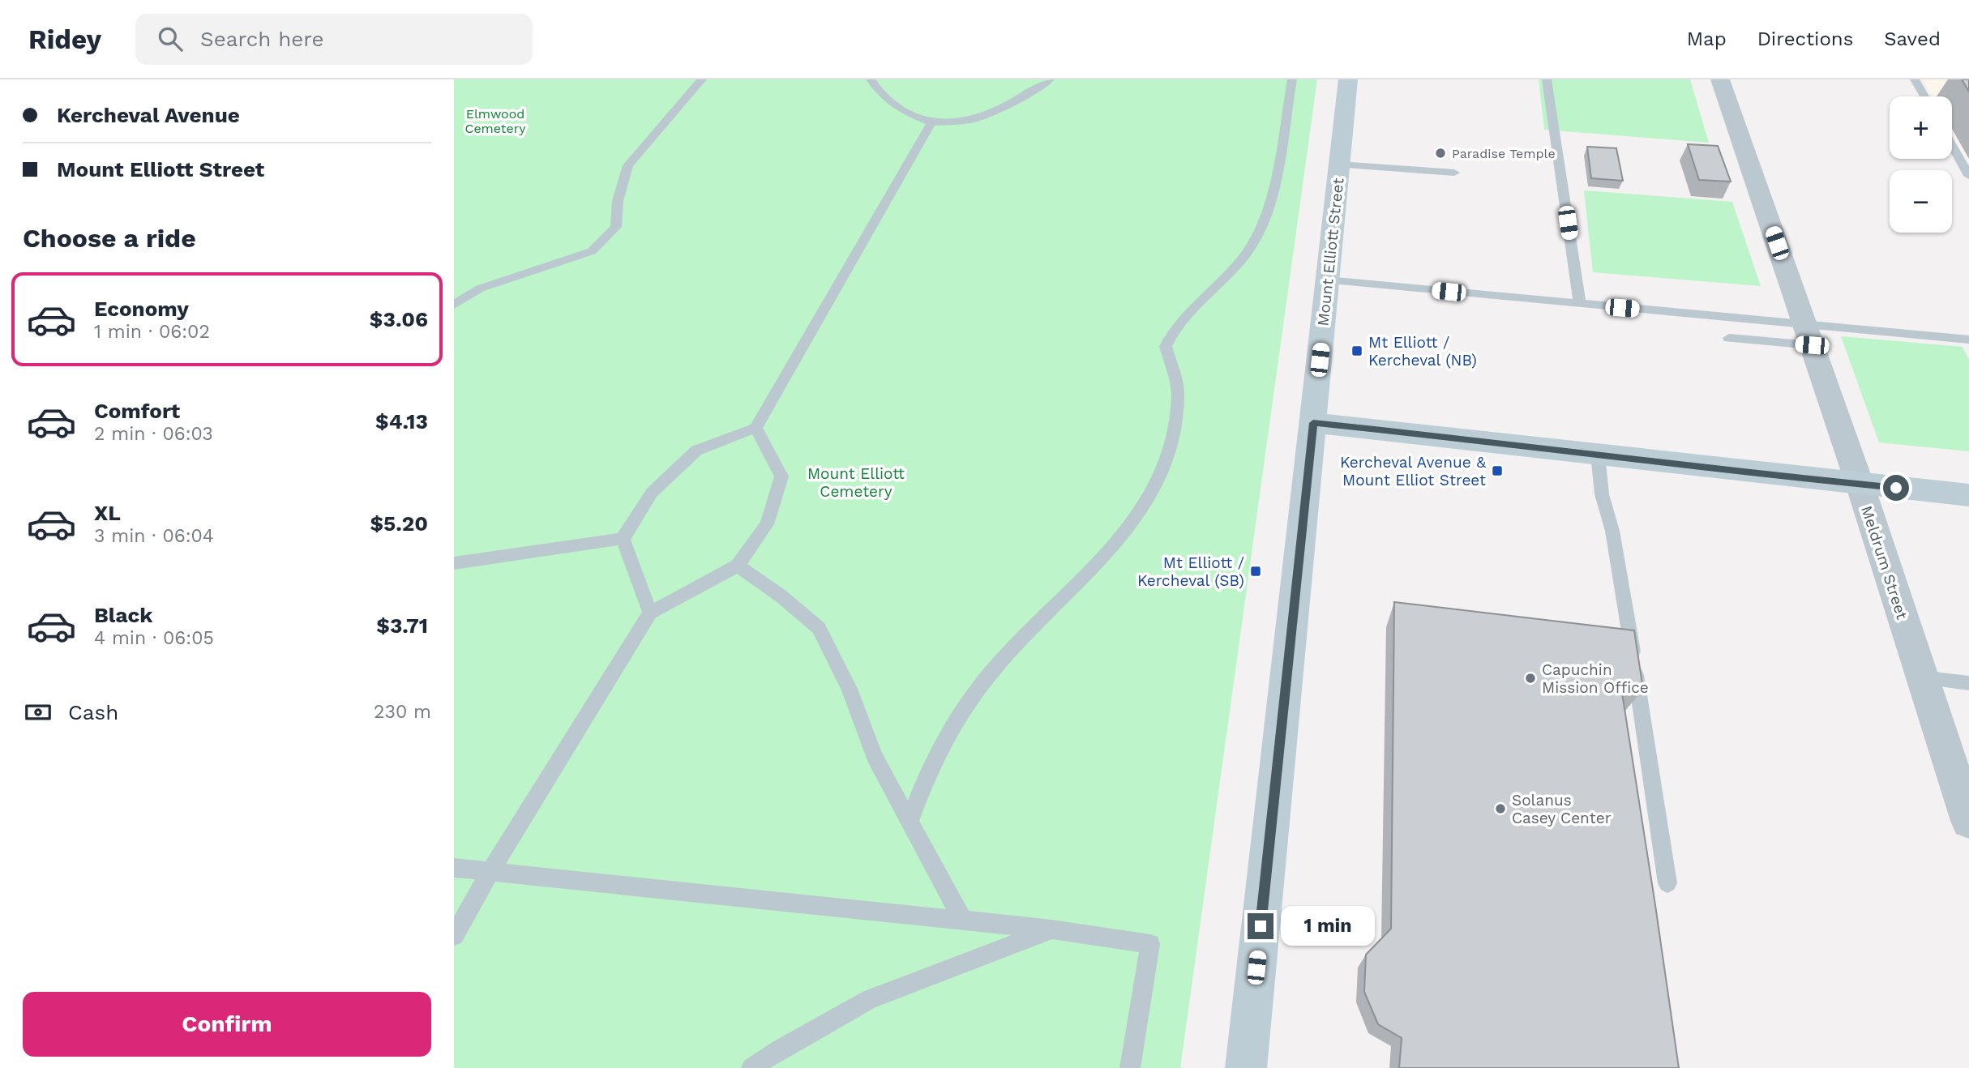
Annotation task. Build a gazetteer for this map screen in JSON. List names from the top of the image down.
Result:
{
  "streets": {
    "main road": ["Mount Elliott Street"],
    "street": ["Meldrum Street"]
  },
  "parks": ["Elmwood Cemetery", "Mount Elliott Cemetery"],
  "places": {
    "other": ["Paradise Temple", "Capuchin Mission Office", "Solanus Casey Center"],
    "transit": ["Mt Elliott / Kercheval (NB)", "Kercheval Avenue & Mount Elliot Street", "Mt Elliott / Kercheval (SB)"]
  },
  "page": {
    "header": "Ridey",
    "search": "Search here",
    "nav": ["Map", "Directions", "Saved"],
    "banner": ["Kercheval Avenue", "Mount Elliott Street"],
    "map_buttons": ["+", "−"],
    "heading": "Choose a ride",
    "list": [
      {
        "name": "Economy",
        "note": "1 min · 06:02",
        "value": "$3.06"
      },
      {
        "name": "Comfort",
        "note": "2 min · 06:03",
        "value": "$4.13"
      },
      {
        "name": "XL",
        "note": "3 min · 06:04",
        "value": "$5.20"
      },
      {
        "name": "Black",
        "note": "4 min · 06:05",
        "value": "$3.71"
      }
    ],
    "pay": ["Cash", "230 m"],
    "bubble": "1 min",
    "buttons": "Confirm"
  }
}
